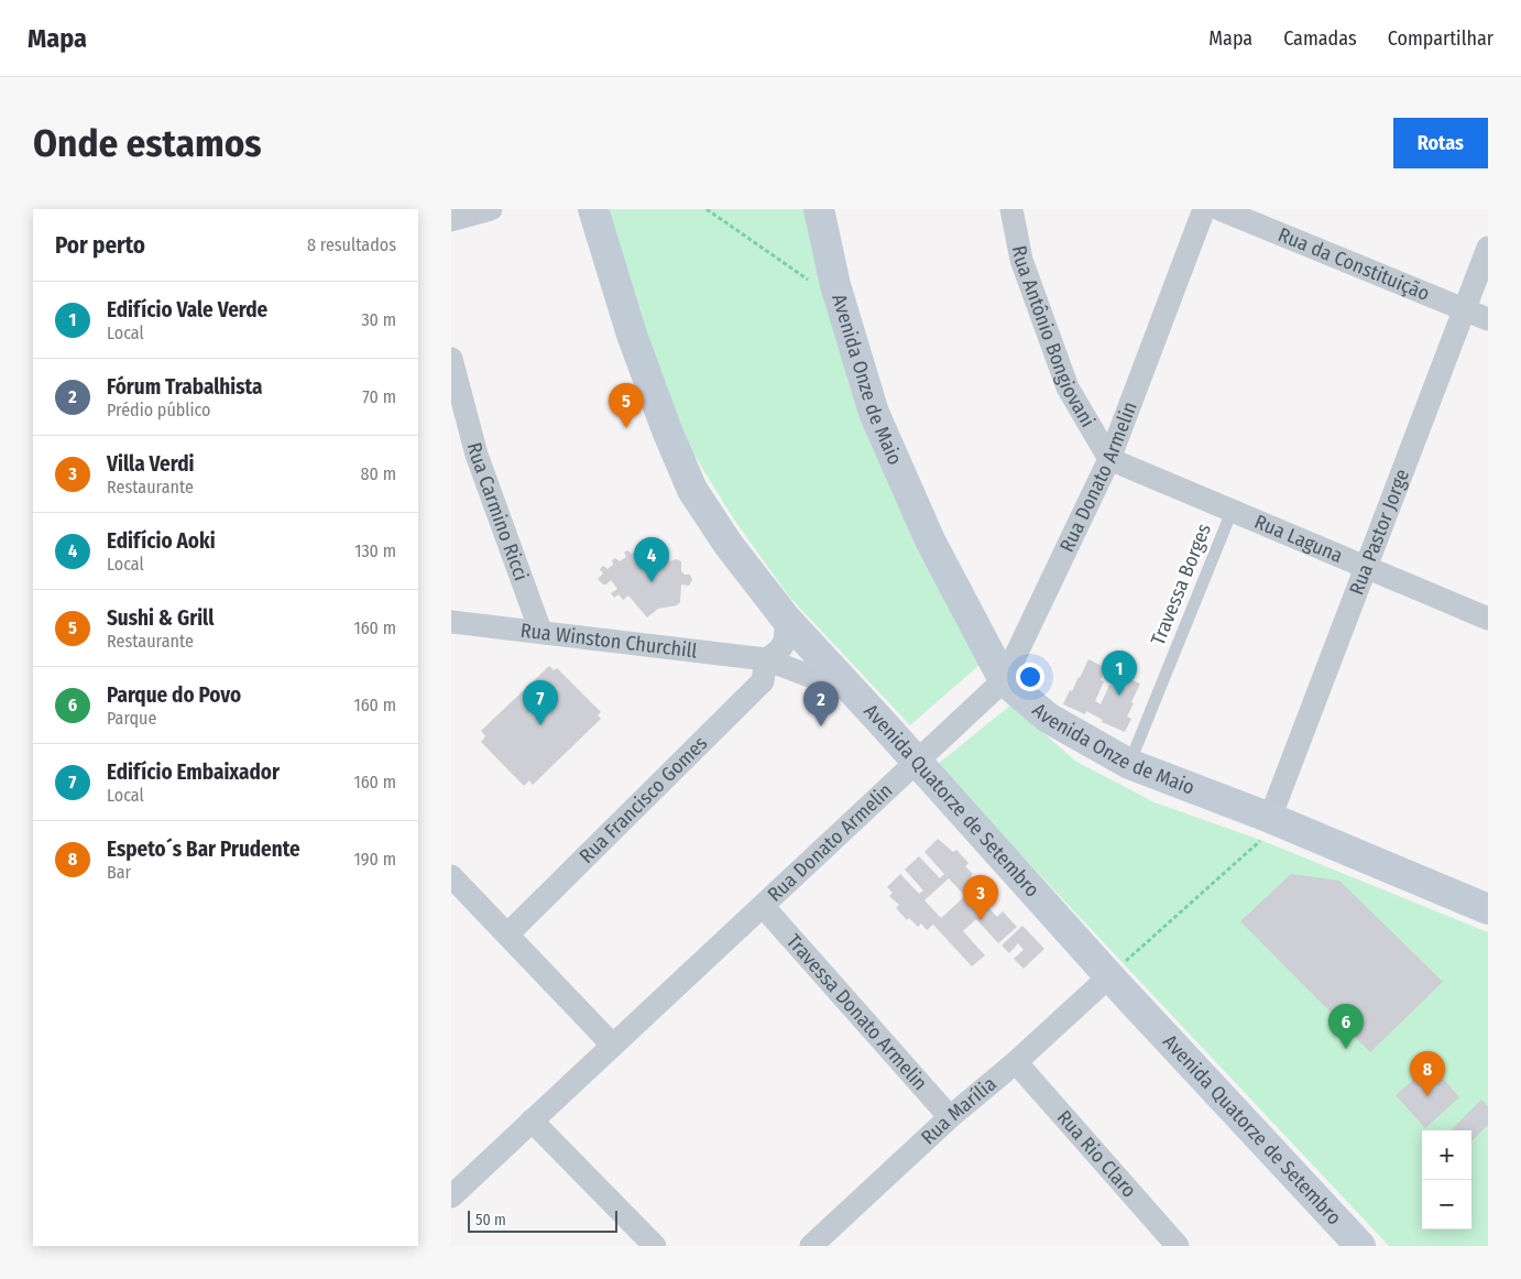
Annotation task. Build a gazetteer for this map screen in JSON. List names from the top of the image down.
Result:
{
  "streets": {
    "street": [
      "Rua da Constituição",
      "Rua Antônio Bongiovani",
      "Avenida Onze de Maio",
      "Rua Donato Armelin",
      "Rua Carmino Ricci",
      "Rua Pastor Jorge",
      "Rua Laguna",
      "Rua Winston Churchill",
      "Rua Francisco Gomes",
      "Avenida Quatorze de Setembro",
      "Travessa Donato Armelin",
      "Rua Marília",
      "Rua Rio Claro"
    ],
    "lane": ["Travessa Borges"]
  },
  "crossings": [
    ["Rua da Constituição", "Rua Pastor Jorge"],
    ["Rua Antônio Bongiovani", "Rua Donato Armelin"],
    ["Rua Antônio Bongiovani", "Rua Laguna"],
    ["Avenida Onze de Maio", "Rua Donato Armelin"],
    ["Avenida Onze de Maio", "Rua Pastor Jorge"],
    ["Avenida Onze de Maio", "Travessa Borges"],
    ["Rua Donato Armelin", "Rua Laguna"],
    ["Rua Donato Armelin", "Avenida Quatorze de Setembro"],
    ["Rua Donato Armelin", "Travessa Donato Armelin"],
    ["Rua Carmino Ricci", "Rua Winston Churchill"],
    ["Rua Pastor Jorge", "Rua Laguna"],
    ["Rua Laguna", "Travessa Borges"],
    ["Rua Winston Churchill", "Rua Francisco Gomes"],
    ["Rua Winston Churchill", "Avenida Quatorze de Setembro"],
    ["Avenida Quatorze de Setembro", "Rua Marília"],
    ["Travessa Donato Armelin", "Rua Marília"],
    ["Rua Marília", "Rua Rio Claro"]
  ],
  "scale_bar": "50 m",
  "page": {
    "header": "Mapa",
    "nav": ["Mapa", "Camadas", "Compartilhar"],
    "buttons": "Rotas",
    "title": "Onde estamos",
    "heading": ["Por perto", "8 resultados"],
    "list": [
      {
        "mark": "1",
        "name": "Edifício Vale Verde",
        "note": "Local",
        "value": "30 m"
      },
      {
        "mark": "2",
        "name": "Fórum Trabalhista",
        "note": "Prédio público",
        "value": "70 m"
      },
      {
        "mark": "3",
        "name": "Villa Verdi",
        "note": "Restaurante",
        "value": "80 m"
      },
      {
        "mark": "4",
        "name": "Edifício Aoki",
        "note": "Local",
        "value": "130 m"
      },
      {
        "mark": "5",
        "name": "Sushi & Grill",
        "note": "Restaurante",
        "value": "160 m"
      },
      {
        "mark": "6",
        "name": "Parque do Povo",
        "note": "Parque",
        "value": "160 m"
      },
      {
        "mark": "7",
        "name": "Edifício Embaixador",
        "note": "Local",
        "value": "160 m"
      },
      {
        "mark": "8",
        "name": "Espeto´s Bar Prudente",
        "note": "Bar",
        "value": "190 m"
      }
    ],
    "pins": [
      "5",
      "4",
      "1",
      "7",
      "2",
      "3",
      "6",
      "8"
    ],
    "map_buttons": ["+", "−"],
    "scale": "50 m"
  }
}
